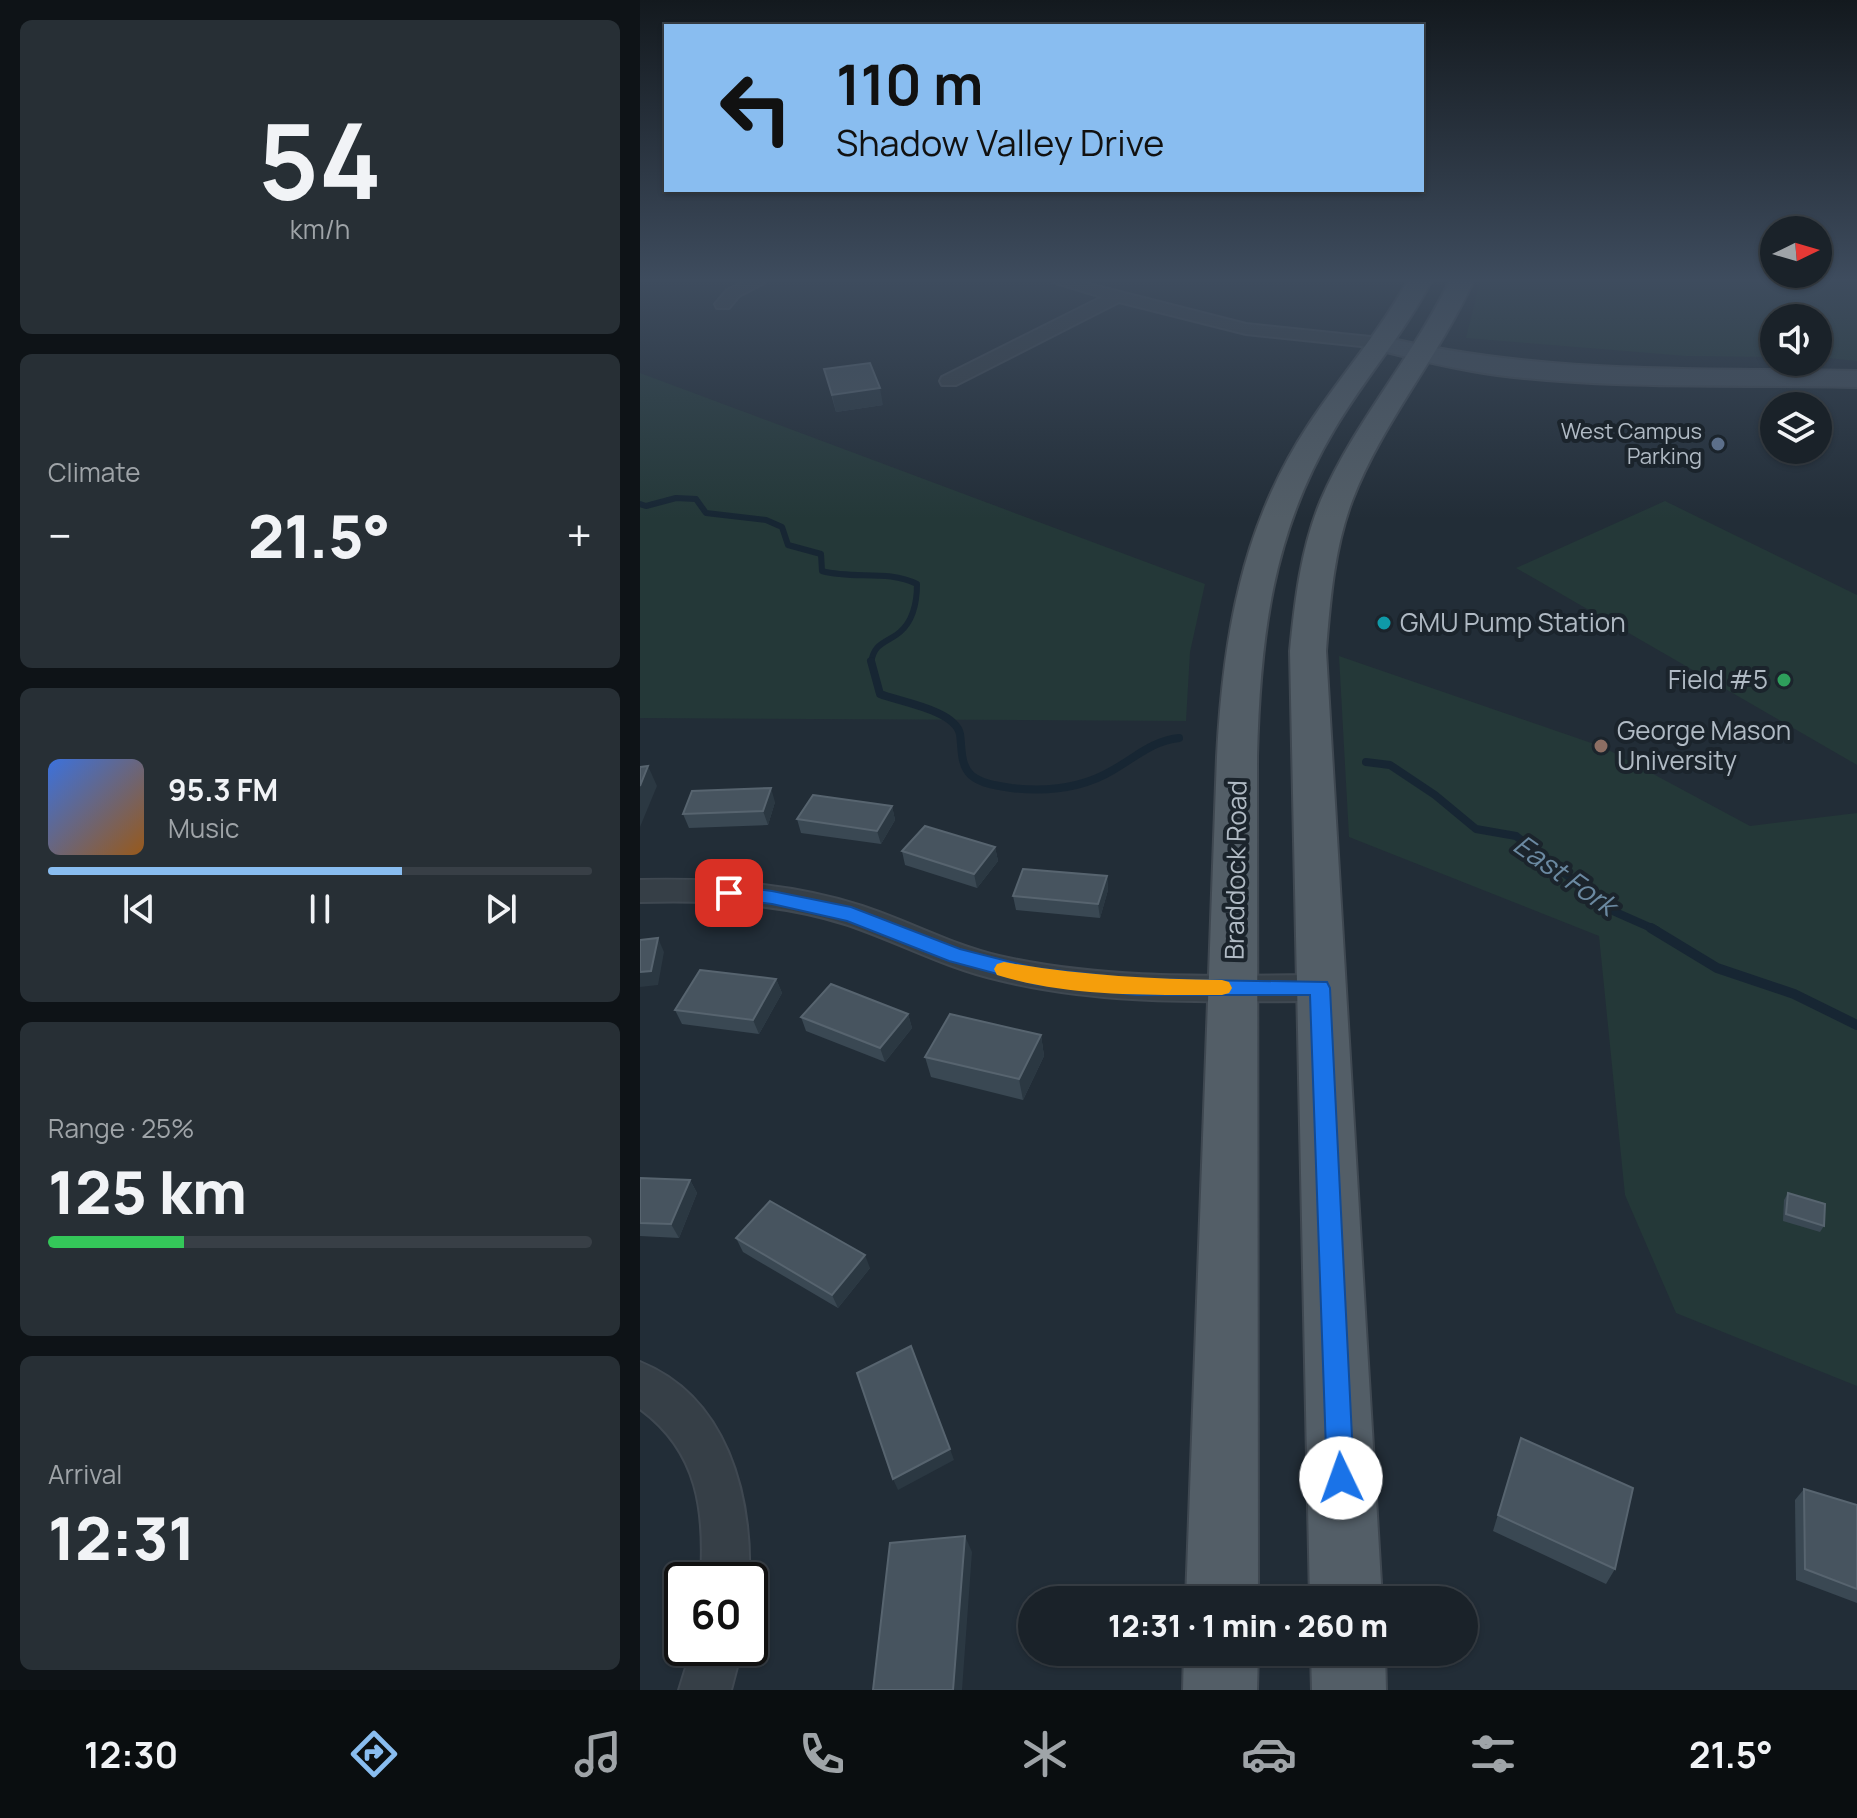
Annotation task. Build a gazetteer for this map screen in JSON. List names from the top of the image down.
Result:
{
  "streets": {
    "main road": ["Braddock Road"]
  },
  "water": ["East Fork"],
  "places": [
    "West Campus Parking",
    "GMU Pump Station",
    "Field #5",
    "George Mason University"
  ],
  "north": "right",
  "page": {
    "tile": [
      ["54", "km/h"],
      "Climate",
      ["Range · 25%", "125 km"],
      ["Arrival", "12:31"]
    ],
    "turn": ["110 m", "Shadow Valley Drive"],
    "heat": ["−", "21.5°", "+"],
    "song": ["95.3 FM", "Music"],
    "limit": "60",
    "trip": "12:31 · 1 min · 260 m",
    "tabs": ["12:30", "21.5°"]
  }
}
